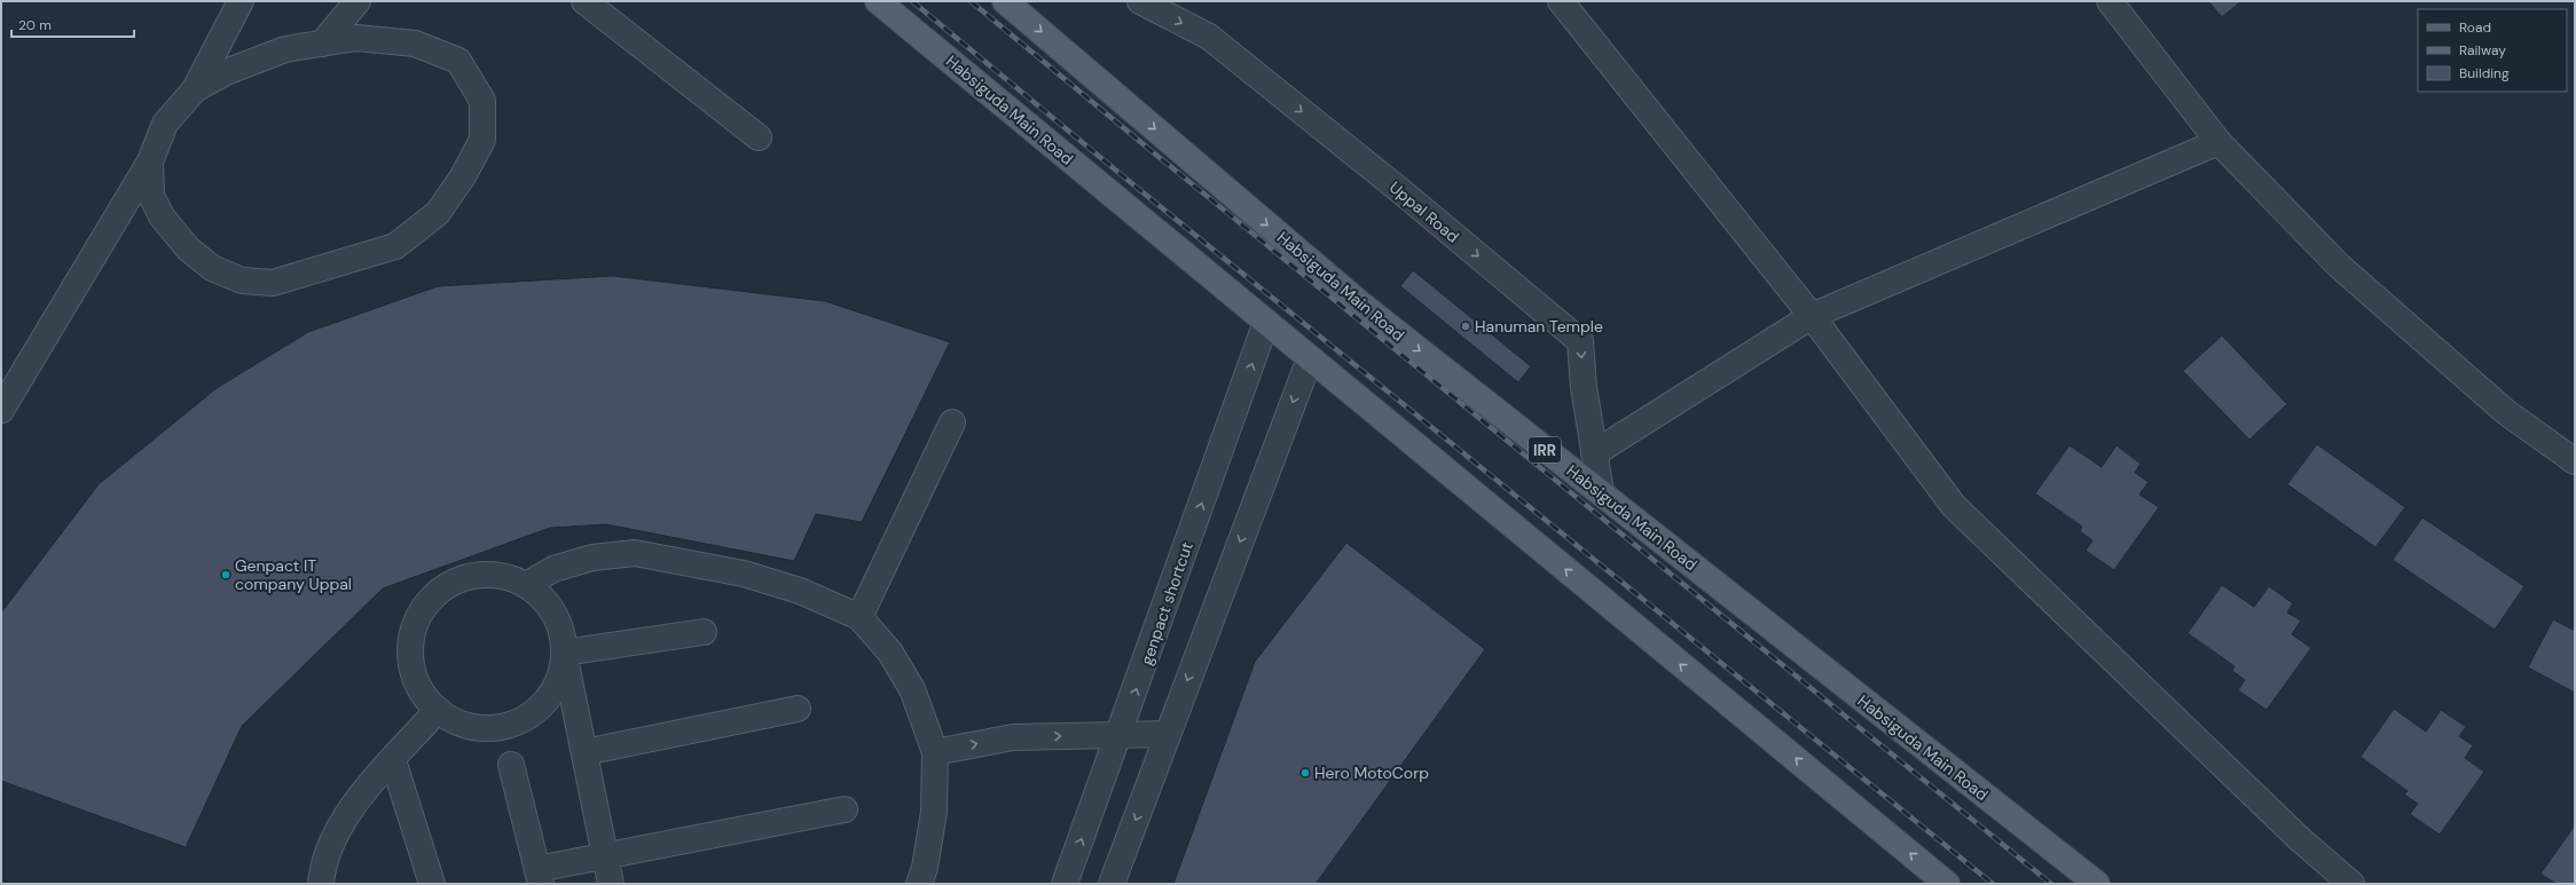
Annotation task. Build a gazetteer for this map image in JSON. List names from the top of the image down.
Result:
{
  "streets": {
    "main road": ["Habsiguda Main Road", "IRR"],
    "street": ["Uppal Road", "genpact shortcut"]
  },
  "crossings": [
    ["Habsiguda Main Road", "Uppal Road"],
    ["Habsiguda Main Road", "genpact shortcut"]
  ],
  "places": ["Hanuman Temple", "Genpact IT company Uppal", "Hero MotoCorp"],
  "legend": ["Road", "Railway", "Building"],
  "scale_bar": "20 m"
}
